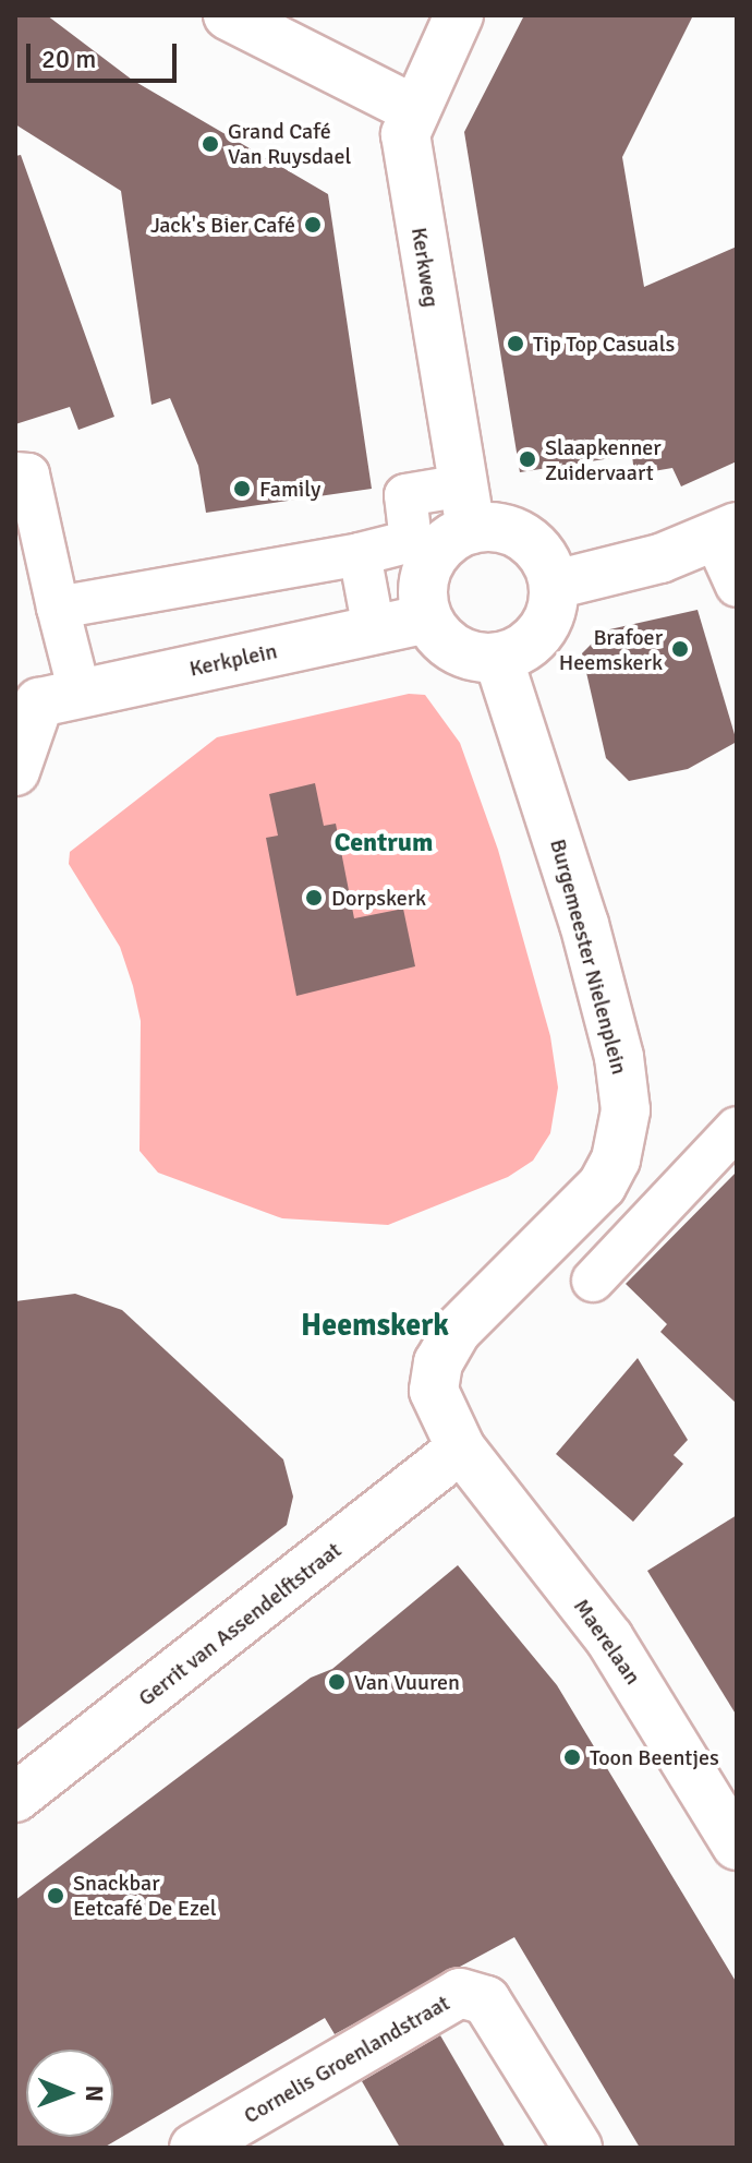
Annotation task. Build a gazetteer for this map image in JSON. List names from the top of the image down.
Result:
{
  "streets": {
    "street": [
      "Kerkweg",
      "Kerkplein",
      "Burgemeester Nielenplein",
      "Gerrit van Assendelftstraat",
      "Maerelaan",
      "Cornelis Groenlandstraat"
    ]
  },
  "crossings": [
    ["Kerkweg", "Kerkplein"],
    ["Kerkweg", "Burgemeester Nielenplein"],
    ["Kerkplein", "Burgemeester Nielenplein"],
    ["Burgemeester Nielenplein", "Gerrit van Assendelftstraat"],
    ["Burgemeester Nielenplein", "Maerelaan"],
    ["Gerrit van Assendelftstraat", "Maerelaan"]
  ],
  "districts": ["Centrum", "Heemskerk"],
  "places": [
    "Grand Café Van Ruysdael",
    "Jack's Bier Café",
    "Tip Top Casuals",
    "Slaapkenner Zuidervaart",
    "Family",
    "Brafoer Heemskerk",
    "Dorpskerk",
    "Van Vuuren",
    "Toon Beentjes",
    "Snackbar Eetcafé De Ezel"
  ],
  "scale_bar": "20 m",
  "north": "right"
}
